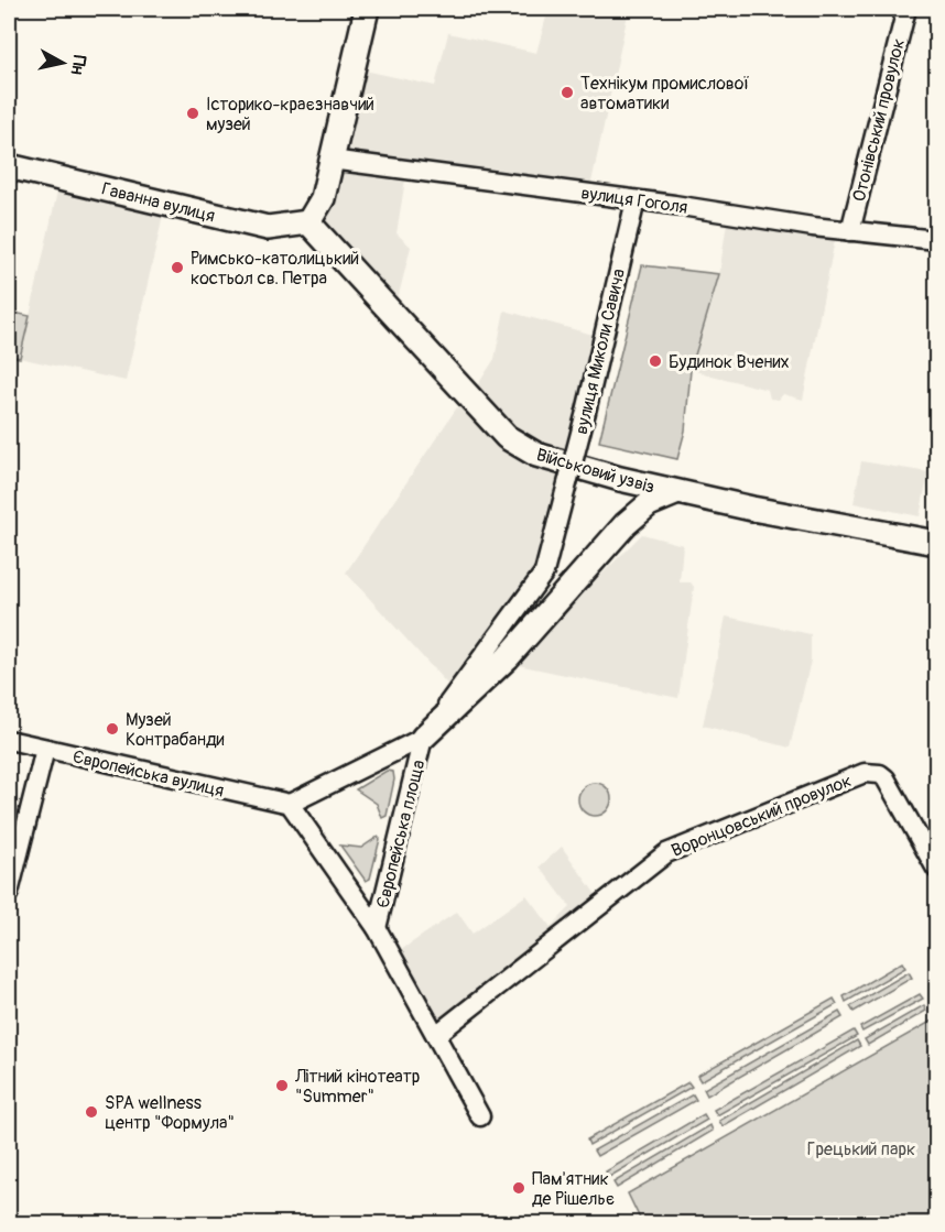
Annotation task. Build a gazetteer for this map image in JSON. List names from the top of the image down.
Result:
{
  "streets": {
    "street": [
      "Отонівський провулок",
      "вулиця Гоголя",
      "Гаванна вулиця",
      "вулиця Миколи Савича",
      "Військовий узвіз",
      "Європейська вулиця",
      "Воронцовський провулок",
      "Європейська площа"
    ]
  },
  "crossings": [
    ["Отонівський провулок", "вулиця Гоголя"],
    ["вулиця Гоголя", "вулиця Миколи Савича"],
    ["Гаванна вулиця", "Військовий узвіз"],
    ["вулиця Миколи Савича", "Європейська площа"],
    ["Європейська вулиця", "Європейська площа"]
  ],
  "parks": ["Грецький парк"],
  "places": [
    "Технікум промислової автоматики",
    "Історико-краєзнавчий музей",
    "Римсько-католицький костьол св. Петра",
    "Будинок Вчених",
    "Музей Контрабанди",
    "Літний кінотеатр \"Summer\"",
    "SPA wellness центр \"Формула\"",
    "Пам'ятник де Рішельє"
  ],
  "north": "right"
}
